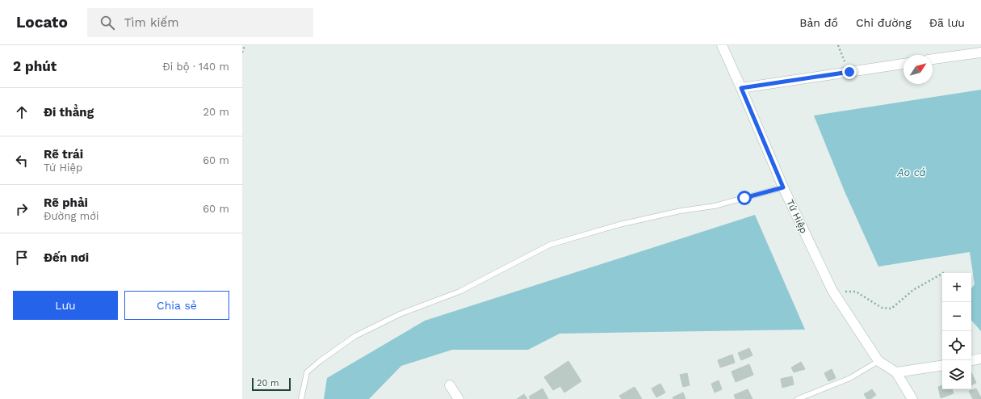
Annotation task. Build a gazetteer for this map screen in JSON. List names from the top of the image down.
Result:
{
  "streets": {
    "street": ["Tứ Hiệp"]
  },
  "water": ["Ao cá"],
  "scale_bar": "20 m",
  "north": "top right",
  "page": {
    "header": "Locato",
    "search": "Tìm kiếm",
    "nav": ["Bản đồ", "Chỉ đường", "Đã lưu"],
    "heading": ["2 phút", "Đi bộ · 140 m"],
    "list": [
      ["Đi thẳng", "20 m"],
      ["Rẽ trái", "Tứ Hiệp", "60 m"],
      ["Rẽ phải", "Đường mới", "60 m"],
      "Đến nơi"
    ],
    "map_buttons": ["+", "−"],
    "buttons": ["Lưu", "Chia sẻ"],
    "scale": "20 m"
  }
}
